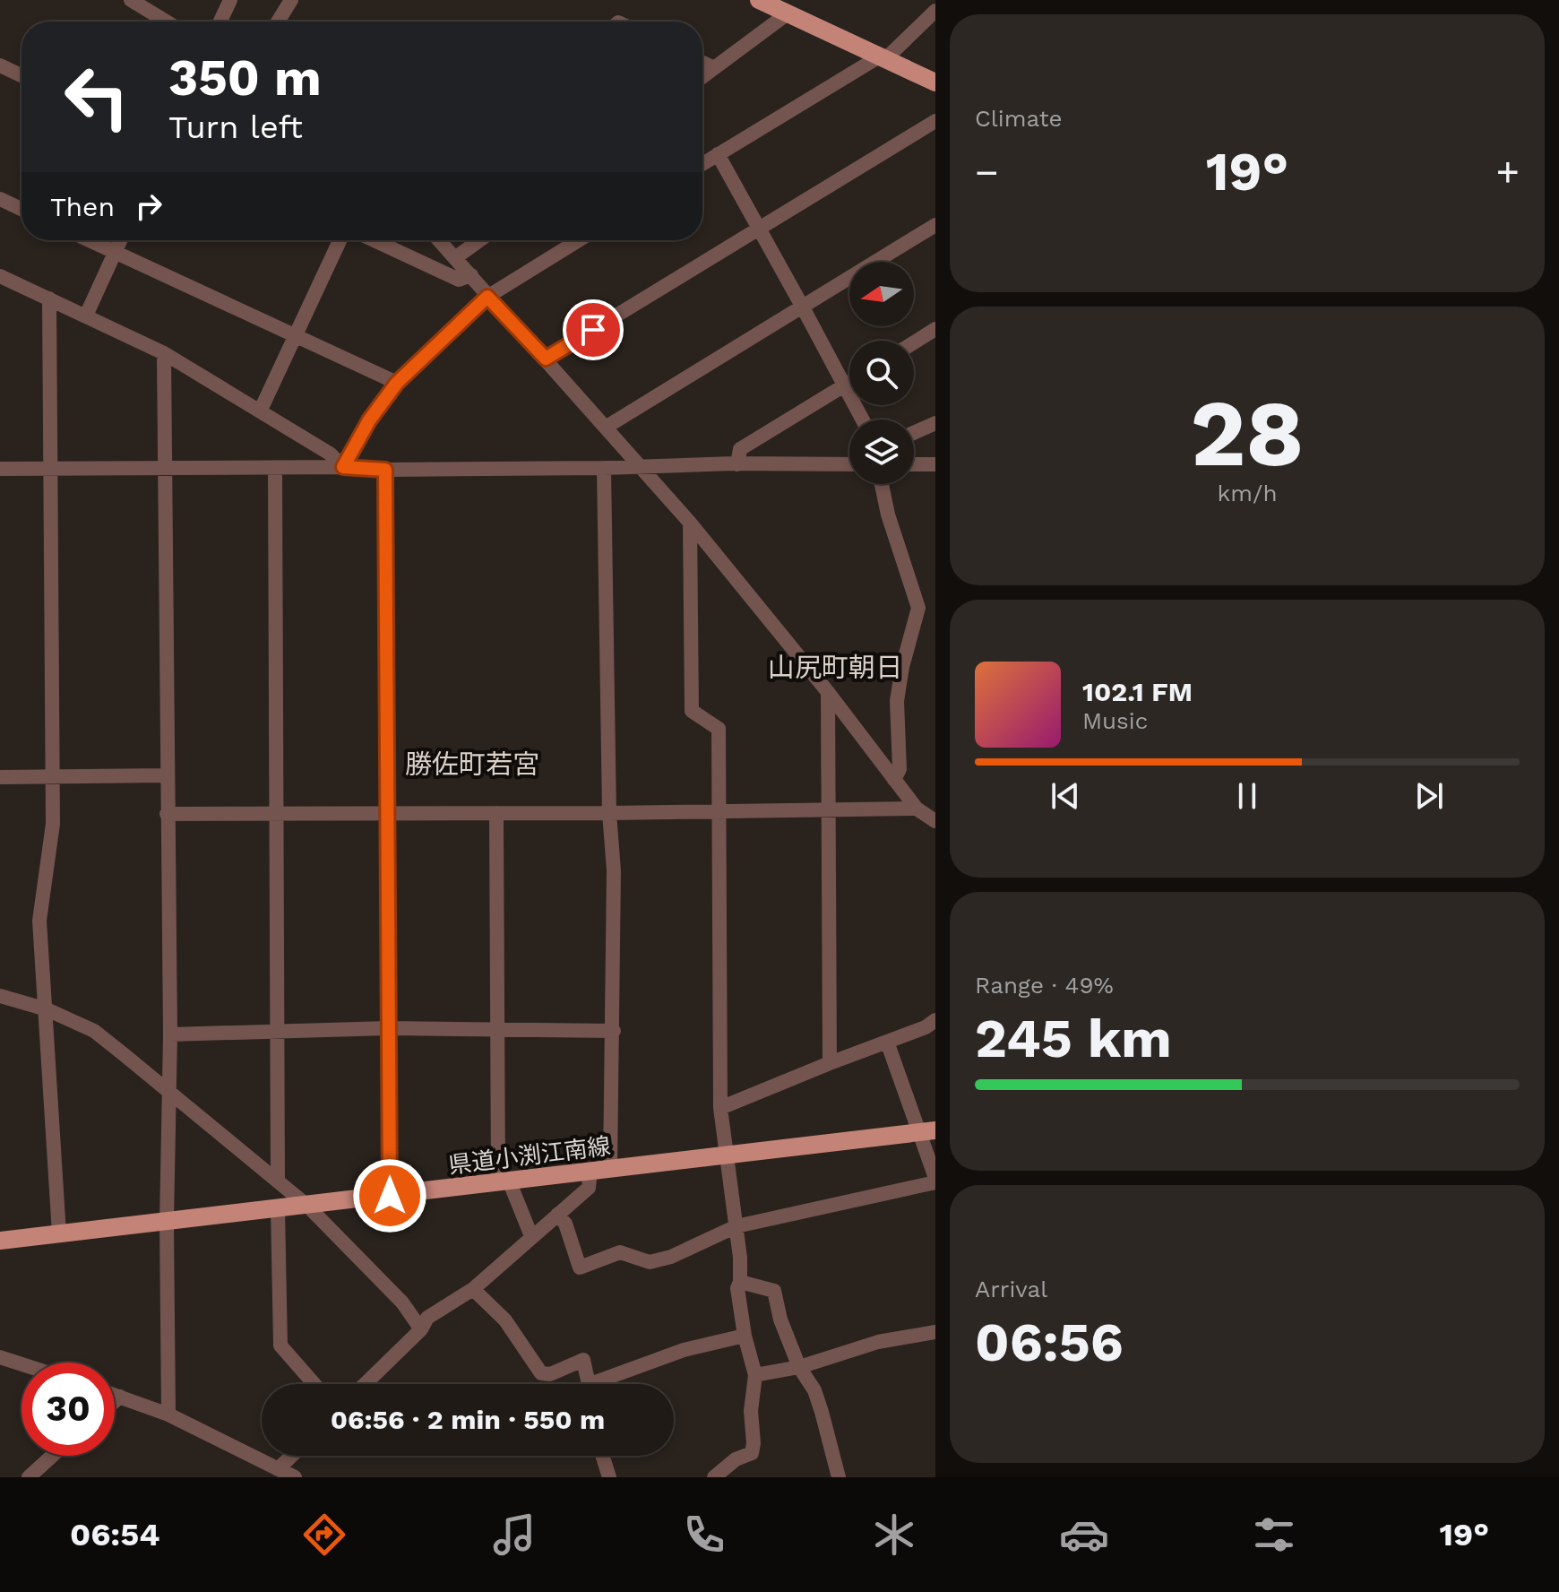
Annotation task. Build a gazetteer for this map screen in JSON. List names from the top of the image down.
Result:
{
  "streets": {
    "main road": ["県道小渕江南線"]
  },
  "districts": ["山尻町朝日", "勝佐町若宮"],
  "north": "left",
  "page": {
    "tile": [
      "Climate",
      ["28", "km/h"],
      ["Range · 49%", "245 km"],
      ["Arrival", "06:56"]
    ],
    "turn": ["350 m", "Turn left"],
    "heat": ["−", "19°", "+"],
    "then": "Then",
    "song": ["102.1 FM", "Music"],
    "limit": "30",
    "trip": "06:56 · 2 min · 550 m",
    "tabs": ["06:54", "19°"]
  }
}
